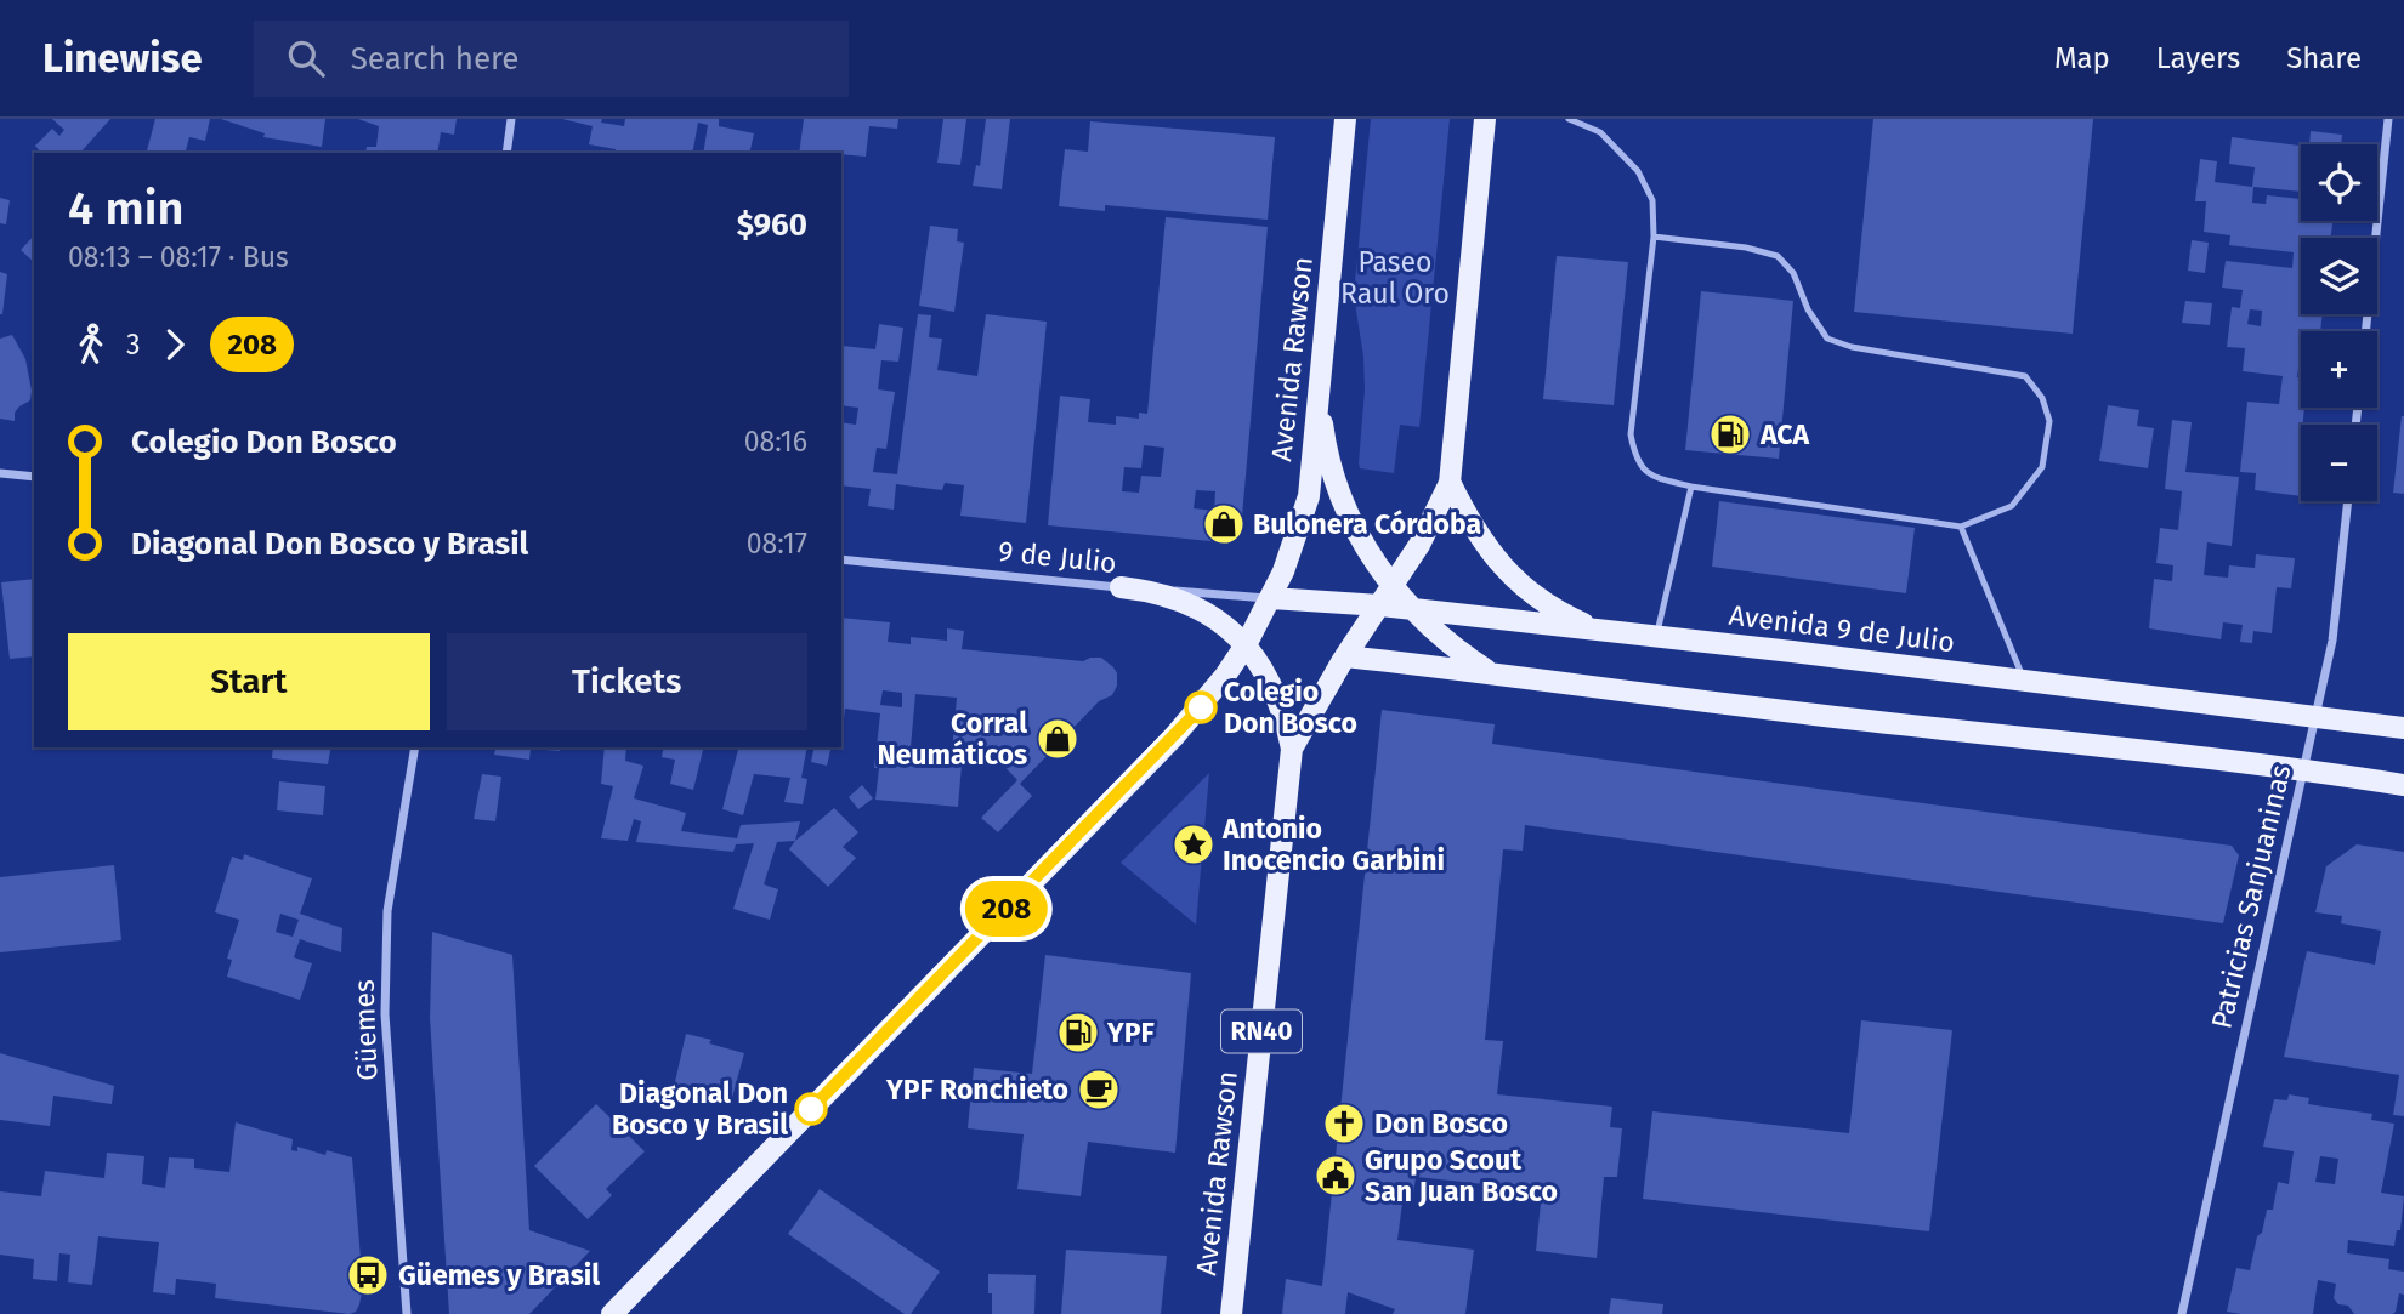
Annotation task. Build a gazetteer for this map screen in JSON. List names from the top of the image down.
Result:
{
  "streets": {
    "main road": ["Avenida Rawson", "Avenida 9 de Julio", "RN40"],
    "street": ["9 de Julio", "Patricias Sanjuaninas", "Güemes"]
  },
  "crossings": [
    ["Avenida Rawson", "9 de Julio"],
    ["Avenida Rawson", "Avenida 9 de Julio"],
    ["9 de Julio", "Avenida 9 de Julio"],
    ["Avenida 9 de Julio", "Patricias Sanjuaninas"]
  ],
  "parks": ["Paseo Raul Oro"],
  "places": {
    "fuel station": ["ACA", "YPF"],
    "shop": ["Bulonera Córdoba", "Corral Neumáticos"],
    "other": ["Colegio Don Bosco", "Diagonal Don Bosco y Brasil"],
    "place": ["Antonio Inocencio Garbini"],
    "cafe": ["YPF Ronchieto"],
    "church": ["Don Bosco"],
    "public building": ["Grupo Scout San Juan Bosco"],
    "bus stop": ["Güemes y Brasil"]
  },
  "lines": ["bus line 208"],
  "page": {
    "header": "Linewise",
    "search": "Search here",
    "nav": ["Map", "Layers", "Share"],
    "on_map": "208",
    "map_buttons": ["+", "−"],
    "heading": ["4 min", "08:13 – 08:17 · Bus", "$960"],
    "legs": ["3", "208"],
    "list": [
      {
        "name": "Colegio Don Bosco",
        "value": "08:16"
      },
      {
        "name": "Diagonal Don Bosco y Brasil",
        "value": "08:17"
      }
    ],
    "buttons": ["Start", "Tickets"]
  }
}
